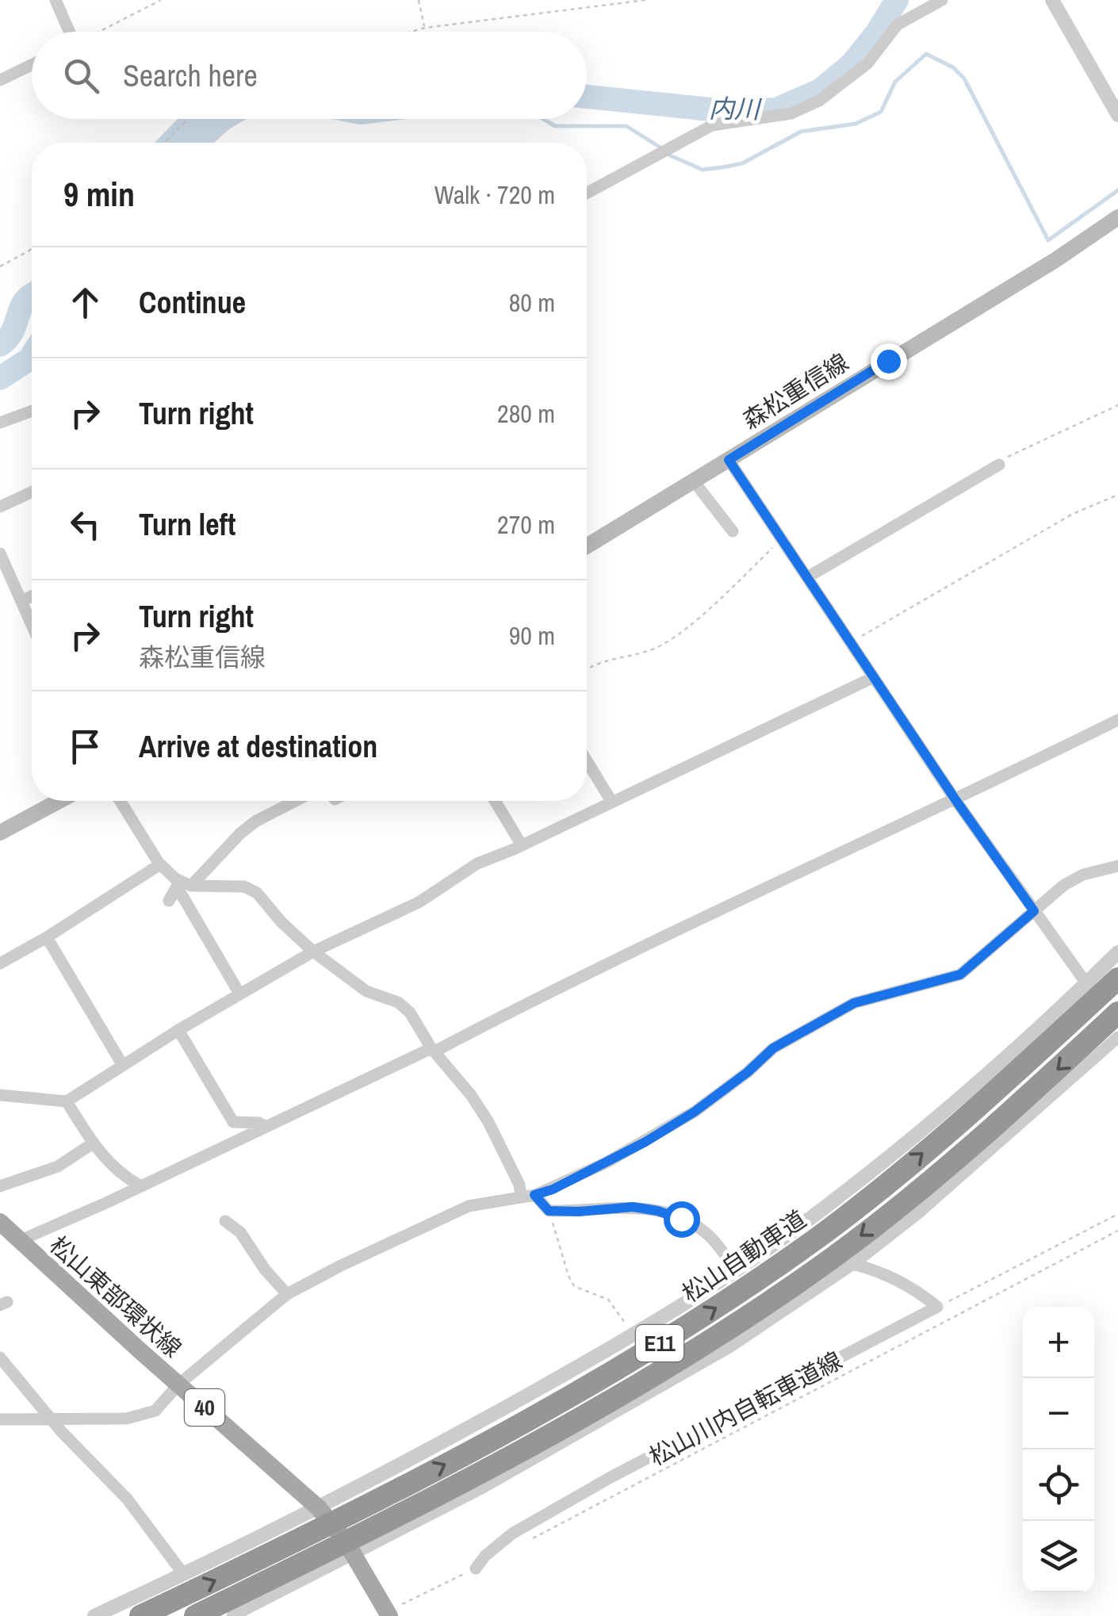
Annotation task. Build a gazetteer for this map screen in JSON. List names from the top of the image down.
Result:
{
  "streets": {
    "highway": ["松山自動車道", "E11"],
    "main road": ["森松重信線", "松山東部環状線", "40"],
    "path": ["松山川内自転車道線"]
  },
  "water": ["内川"],
  "page": {
    "search": "Search here",
    "heading": ["9 min", "Walk · 720 m"],
    "list": [
      ["Continue", "80 m"],
      ["Turn right", "280 m"],
      ["Turn left", "270 m"],
      ["Turn right", "森松重信線", "90 m"],
      "Arrive at destination"
    ],
    "map_buttons": ["+", "−"]
  }
}
